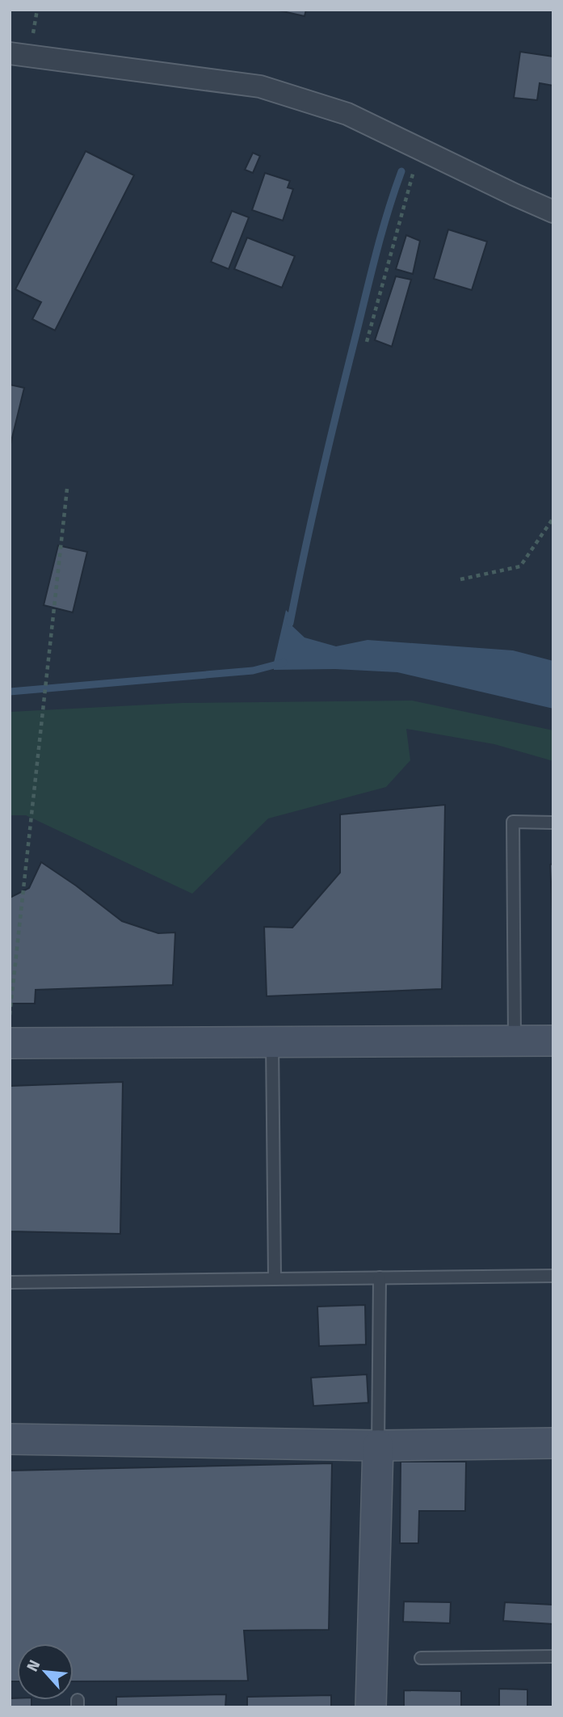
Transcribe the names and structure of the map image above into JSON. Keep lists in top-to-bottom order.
{
  "north": "top left"
}
